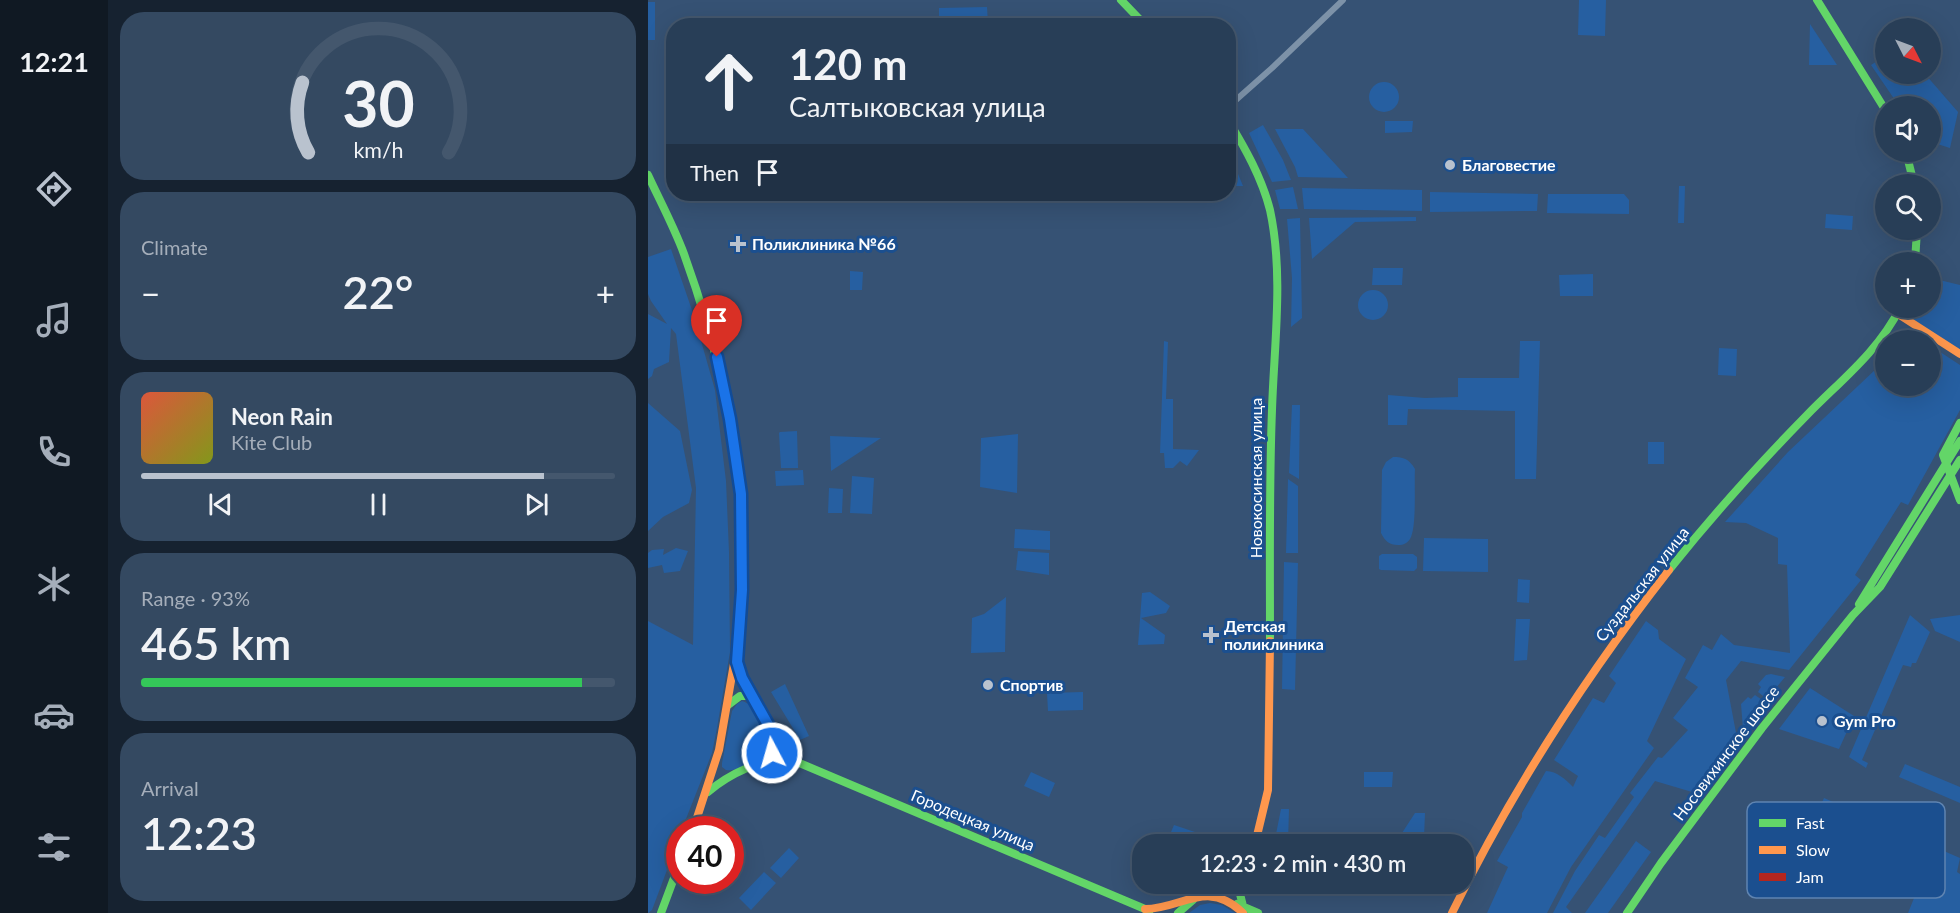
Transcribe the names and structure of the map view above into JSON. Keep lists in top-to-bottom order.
{
  "streets": {
    "street": [
      "Новокосинская улица",
      "Суздальская улица",
      "Носовихинское шоссе",
      "Городецкая улица"
    ]
  },
  "places": {
    "other": ["Благовестие", "Спортив", "Gym Pro"],
    "health": ["Поликлиника №66", "Детская поликлиника"]
  },
  "legend": ["Fast", "Slow", "Jam"],
  "north": "bottom right",
  "page": {
    "tabs": "12:21",
    "map_buttons": ["+", "−"],
    "turn": ["120 m", "Салтыковская улица"],
    "then": "Then",
    "tile": [
      "Climate",
      ["Range · 93%", "465 km"],
      ["Arrival", "12:23"]
    ],
    "heat": ["−", "22°", "+"],
    "song": ["Neon Rain", "Kite Club"],
    "limit": "40",
    "trip": "12:23 · 2 min · 430 m",
    "gauge": ["30", "km/h"]
  }
}
